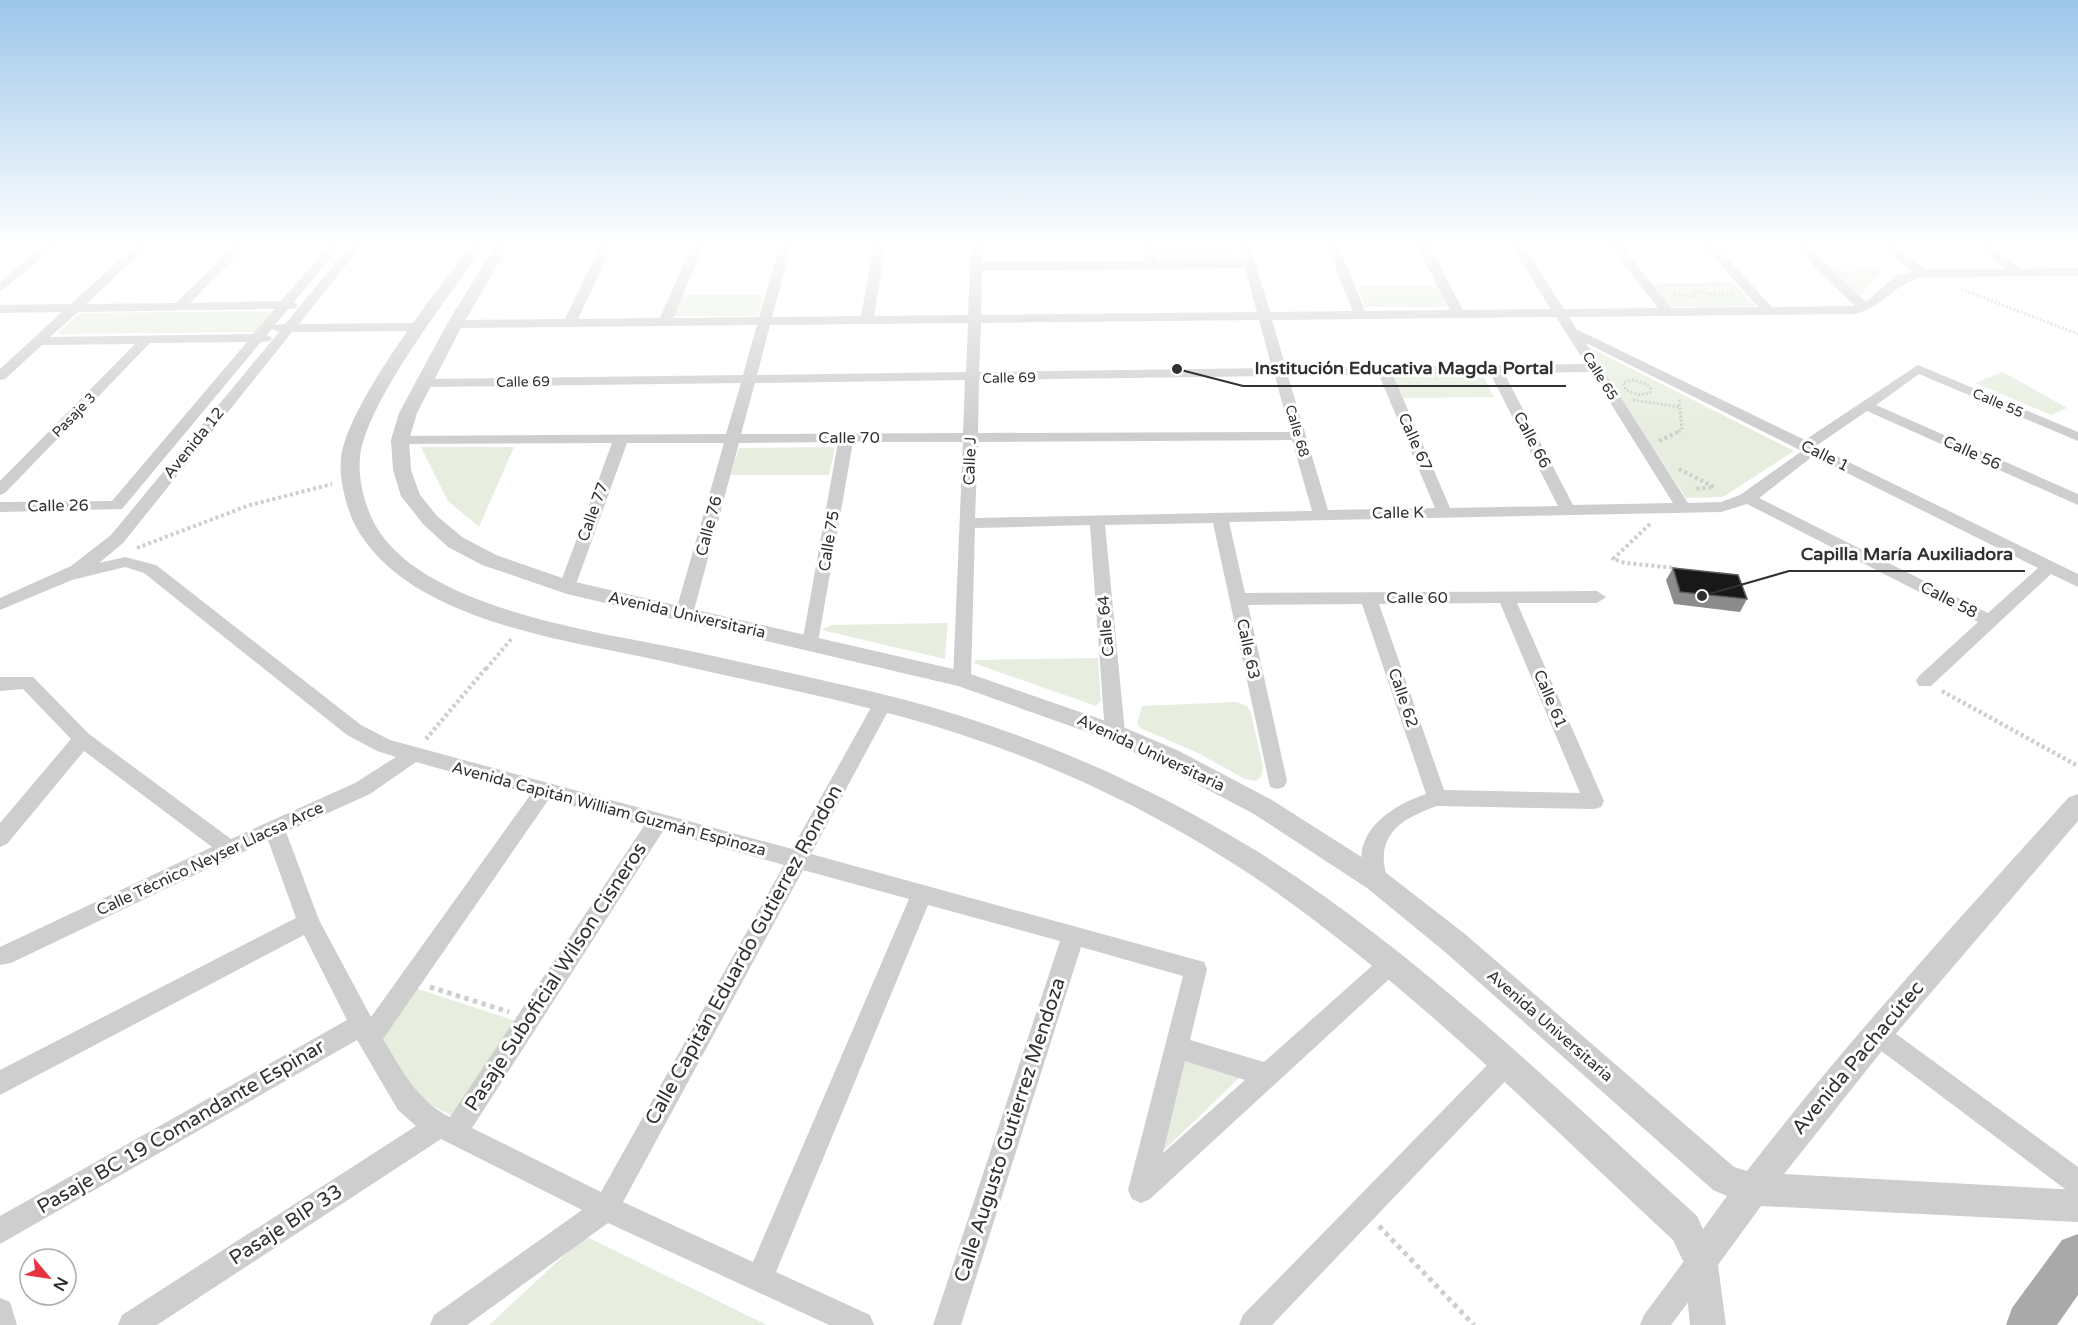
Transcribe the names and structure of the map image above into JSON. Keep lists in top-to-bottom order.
{
  "streets": {
    "street": [
      "Calle 65",
      "Calle 69",
      "Calle 55",
      "Pasaje 3",
      "Calle 68",
      "Calle 70",
      "Calle 66",
      "Calle 67",
      "Avenida 12",
      "Calle 56",
      "Calle 1",
      "Calle J",
      "Calle 26",
      "Calle 77",
      "Calle K",
      "Calle 76",
      "Calle 75",
      "Calle 60",
      "Calle 58",
      "Avenida Universitaria",
      "Calle 64",
      "Calle 63",
      "Calle 62",
      "Calle 61",
      "Avenida Capitán William Guzmán Espinoza",
      "Calle Técnico Neyser Llacsa Arce",
      "Calle Capitán Eduardo Gutierrez Rondon",
      "Pasaje Suboficial Wilson Cisneros",
      "Avenida Pachacútec",
      "Pasaje BC 19 Comandante Espinar",
      "Calle Augusto Gutierrez Mendoza",
      "Pasaje BIP 33"
    ]
  },
  "crossings": [
    ["Calle 65", "Calle 69"],
    ["Calle 65", "Calle 1"],
    ["Calle 65", "Calle K"],
    ["Calle 69", "Calle 68"],
    ["Calle 69", "Calle 66"],
    ["Calle 69", "Calle 67"],
    ["Calle 69", "Calle J"],
    ["Calle 69", "Calle 76"],
    ["Calle 69", "Avenida Universitaria"],
    ["Calle 55", "Calle 56"],
    ["Calle 68", "Calle 70"],
    ["Calle 68", "Calle K"],
    ["Calle 70", "Calle J"],
    ["Calle 70", "Calle 77"],
    ["Calle 70", "Calle 76"],
    ["Calle 70", "Calle 75"],
    ["Calle 70", "Avenida Universitaria"],
    ["Calle 66", "Calle K"],
    ["Calle 67", "Calle K"],
    ["Avenida 12", "Calle 26"],
    ["Avenida 12", "Avenida Capitán William Guzmán Espinoza"],
    ["Calle 1", "Calle K"],
    ["Calle J", "Calle K"],
    ["Calle J", "Avenida Universitaria"],
    ["Calle 77", "Avenida Universitaria"],
    ["Calle K", "Calle 58"],
    ["Calle K", "Calle 64"],
    ["Calle K", "Calle 63"],
    ["Calle 76", "Avenida Universitaria"],
    ["Calle 75", "Avenida Universitaria"],
    ["Calle 60", "Calle 63"],
    ["Calle 60", "Calle 62"],
    ["Calle 60", "Calle 61"],
    ["Avenida Universitaria", "Calle 64"],
    ["Avenida Universitaria", "Avenida Pachacútec"],
    ["Calle 62", "Calle 61"],
    ["Avenida Capitán William Guzmán Espinoza", "Calle Técnico Neyser Llacsa Arce"],
    ["Avenida Capitán William Guzmán Espinoza", "Calle Capitán Eduardo Gutierrez Rondon"],
    ["Avenida Capitán William Guzmán Espinoza", "Pasaje Suboficial Wilson Cisneros"],
    ["Avenida Capitán William Guzmán Espinoza", "Calle Augusto Gutierrez Mendoza"],
    ["Pasaje Suboficial Wilson Cisneros", "Pasaje BIP 33"]
  ],
  "places": ["Institución Educativa Magda Portal", "Capilla María Auxiliadora"],
  "north": "bottom right"
}
